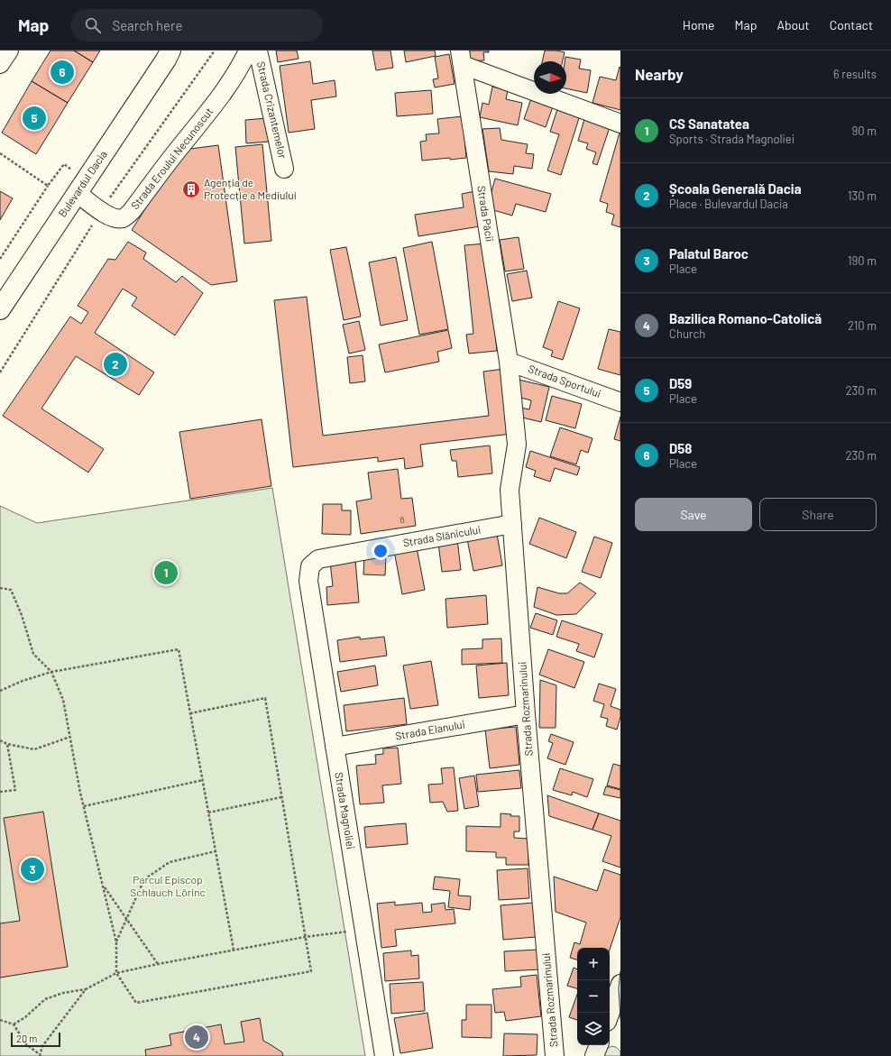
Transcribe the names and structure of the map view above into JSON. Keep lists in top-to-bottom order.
{
  "streets": {
    "main road": ["Bulevardul Dacia"],
    "street": [
      "Strada Crizantemelor",
      "Strada Eroului Necunoscut",
      "Strada Păcii",
      "Strada Sportului",
      "Strada Slănicului",
      "Strada Rozmarinului",
      "Strada Elanului",
      "Strada Magnoliei"
    ]
  },
  "crossings": [
    ["Strada Eroului Necunoscut", "Bulevardul Dacia"],
    ["Strada Păcii", "Strada Sportului"],
    ["Strada Păcii", "Strada Rozmarinului"],
    ["Strada Sportului", "Strada Rozmarinului"],
    ["Strada Slănicului", "Strada Rozmarinului"],
    ["Strada Slănicului", "Strada Magnoliei"],
    ["Strada Rozmarinului", "Strada Elanului"],
    ["Strada Elanului", "Strada Magnoliei"]
  ],
  "parks": ["Parcul Episcop Schlauch Lőrinc"],
  "places": {
    "building": ["Agenția de Protecție a Mediului"]
  },
  "house_numbers": ["6"],
  "scale_bar": "20 m",
  "north": "right",
  "page": {
    "header": "Map",
    "search": "Search here",
    "nav": [
      "Home",
      "Map",
      "About",
      "Contact"
    ],
    "heading": ["Nearby", "6 results"],
    "pins": [
      "6",
      "5",
      "2",
      "1",
      "3",
      "4"
    ],
    "list": [
      {
        "mark": "1",
        "name": "CS Sanatatea",
        "note": "Sports · Strada Magnoliei",
        "value": "90 m"
      },
      {
        "mark": "2",
        "name": "Școala Generală Dacia",
        "note": "Place · Bulevardul Dacia",
        "value": "130 m"
      },
      {
        "mark": "3",
        "name": "Palatul Baroc",
        "note": "Place",
        "value": "190 m"
      },
      {
        "mark": "4",
        "name": "Bazilica Romano-Catolică",
        "note": "Church",
        "value": "210 m"
      },
      {
        "mark": "5",
        "name": "D59",
        "note": "Place",
        "value": "230 m"
      },
      {
        "mark": "6",
        "name": "D58",
        "note": "Place",
        "value": "230 m"
      }
    ],
    "buttons": ["Save", "Share"],
    "map_buttons": ["+", "−"],
    "scale": "20 m"
  }
}
